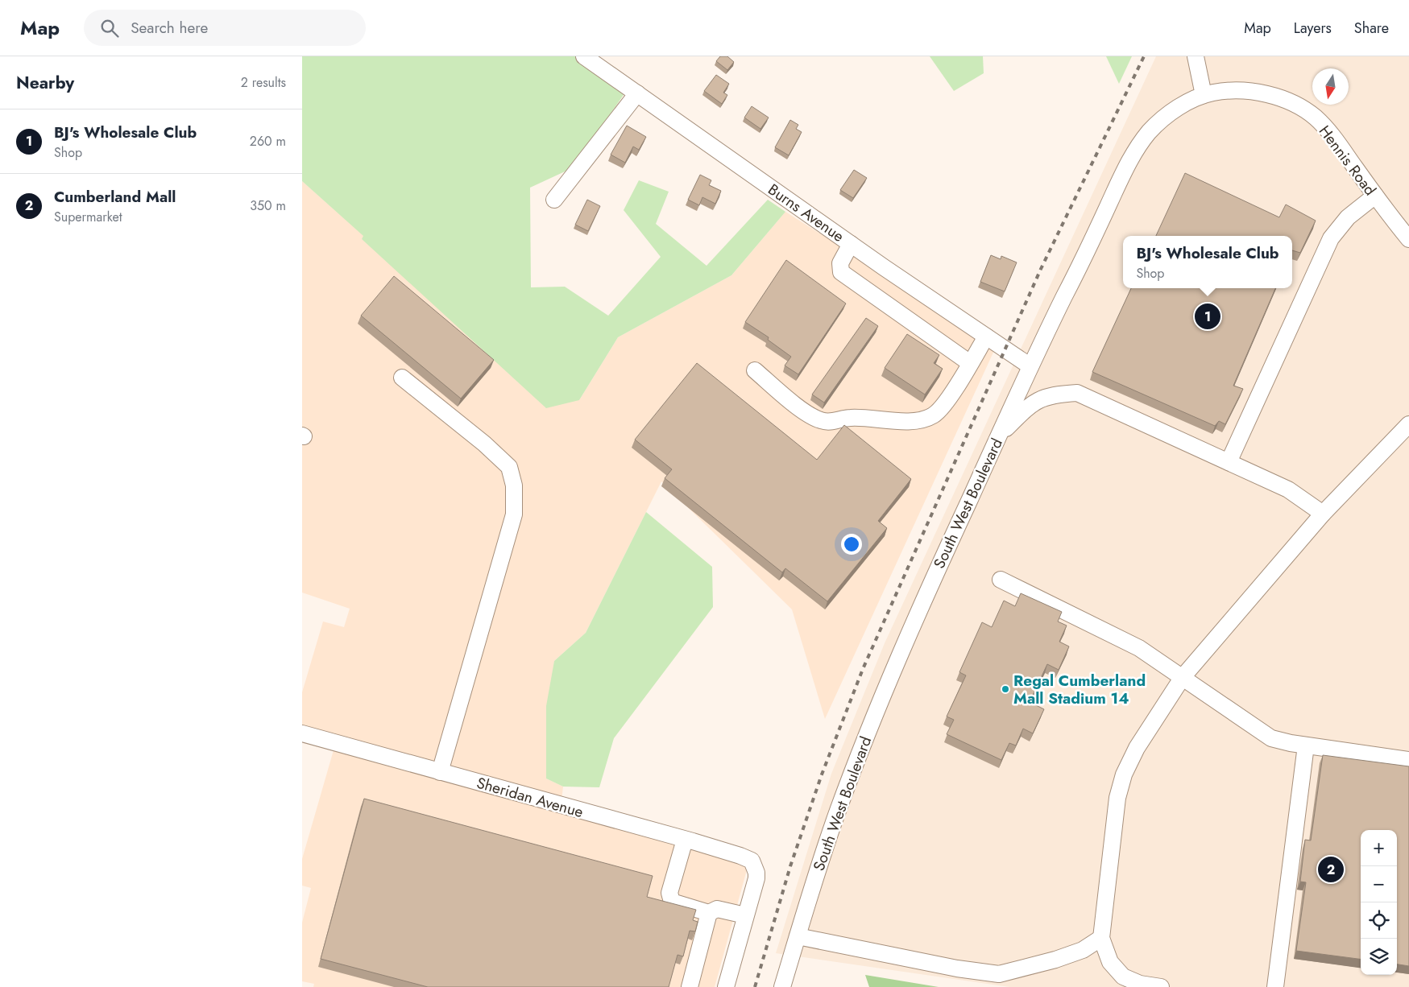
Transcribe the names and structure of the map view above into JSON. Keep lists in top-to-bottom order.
{
  "streets": {
    "street": [
      "Hennis Road",
      "Burns Avenue",
      "South West Boulevard",
      "Sheridan Avenue"
    ]
  },
  "crossings": [
    ["Hennis Road", "South West Boulevard"],
    ["Burns Avenue", "South West Boulevard"]
  ],
  "places": ["Regal Cumberland Mall Stadium 14"],
  "north": "bottom",
  "page": {
    "header": "Map",
    "search": "Search here",
    "nav": ["Map", "Layers", "Share"],
    "heading": ["Nearby", "2 results"],
    "list": [
      {
        "mark": "1",
        "name": "BJ's Wholesale Club",
        "note": "Shop",
        "value": "260 m"
      },
      {
        "mark": "2",
        "name": "Cumberland Mall",
        "note": "Supermarket",
        "value": "350 m"
      }
    ],
    "popup": ["BJ's Wholesale Club", "Shop"],
    "pins": ["1", "2"],
    "map_buttons": ["+", "−"]
  }
}
